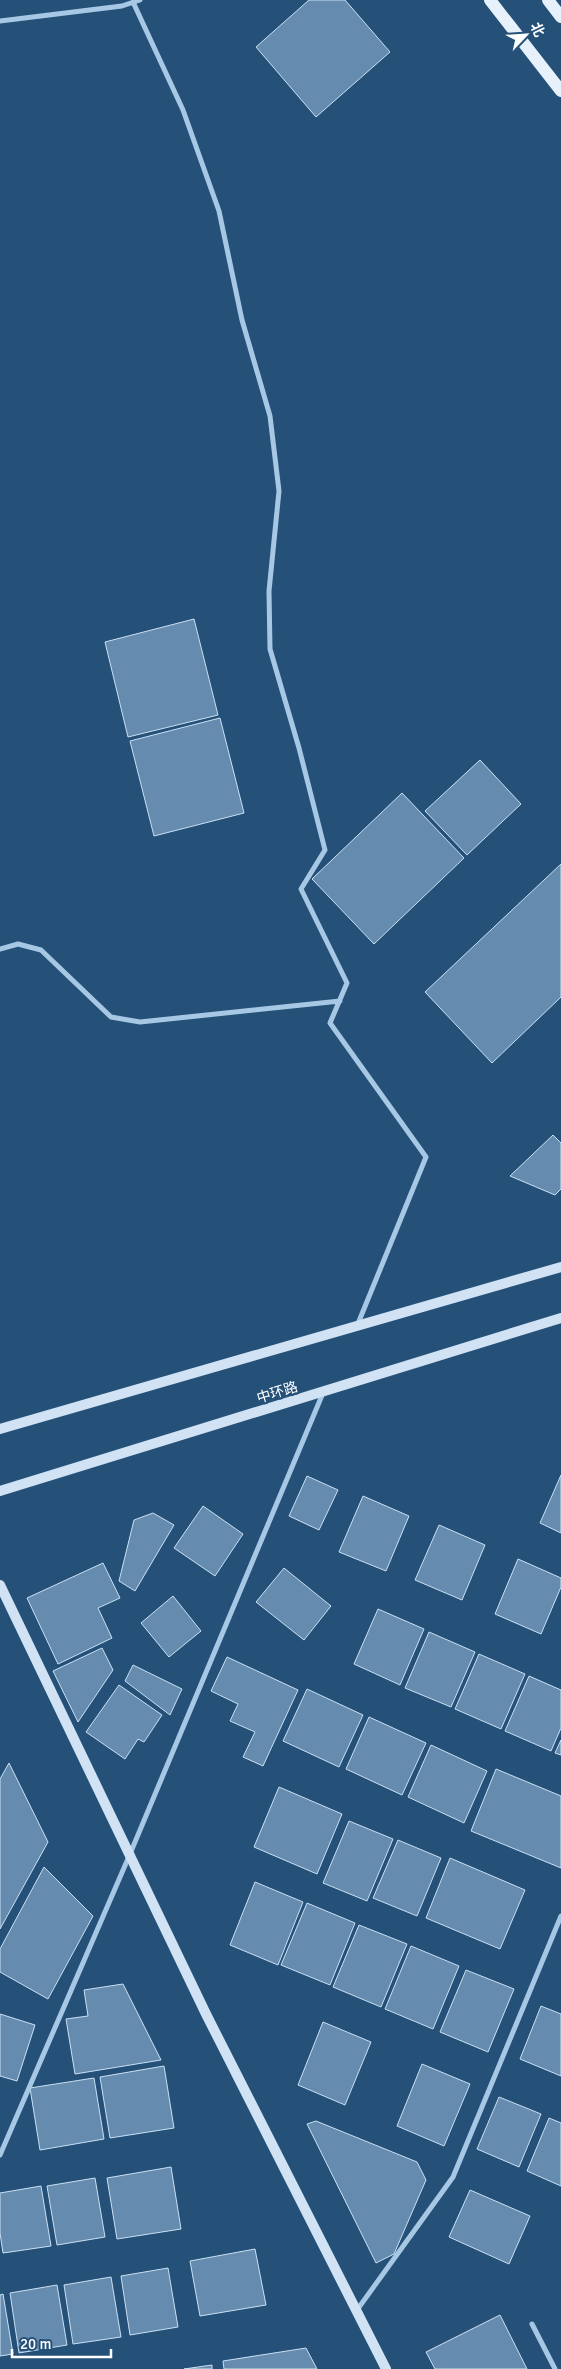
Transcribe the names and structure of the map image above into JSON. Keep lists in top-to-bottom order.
{
  "streets": {
    "street": ["中环路"]
  },
  "scale_bar": "20 m",
  "north": "top right"
}
